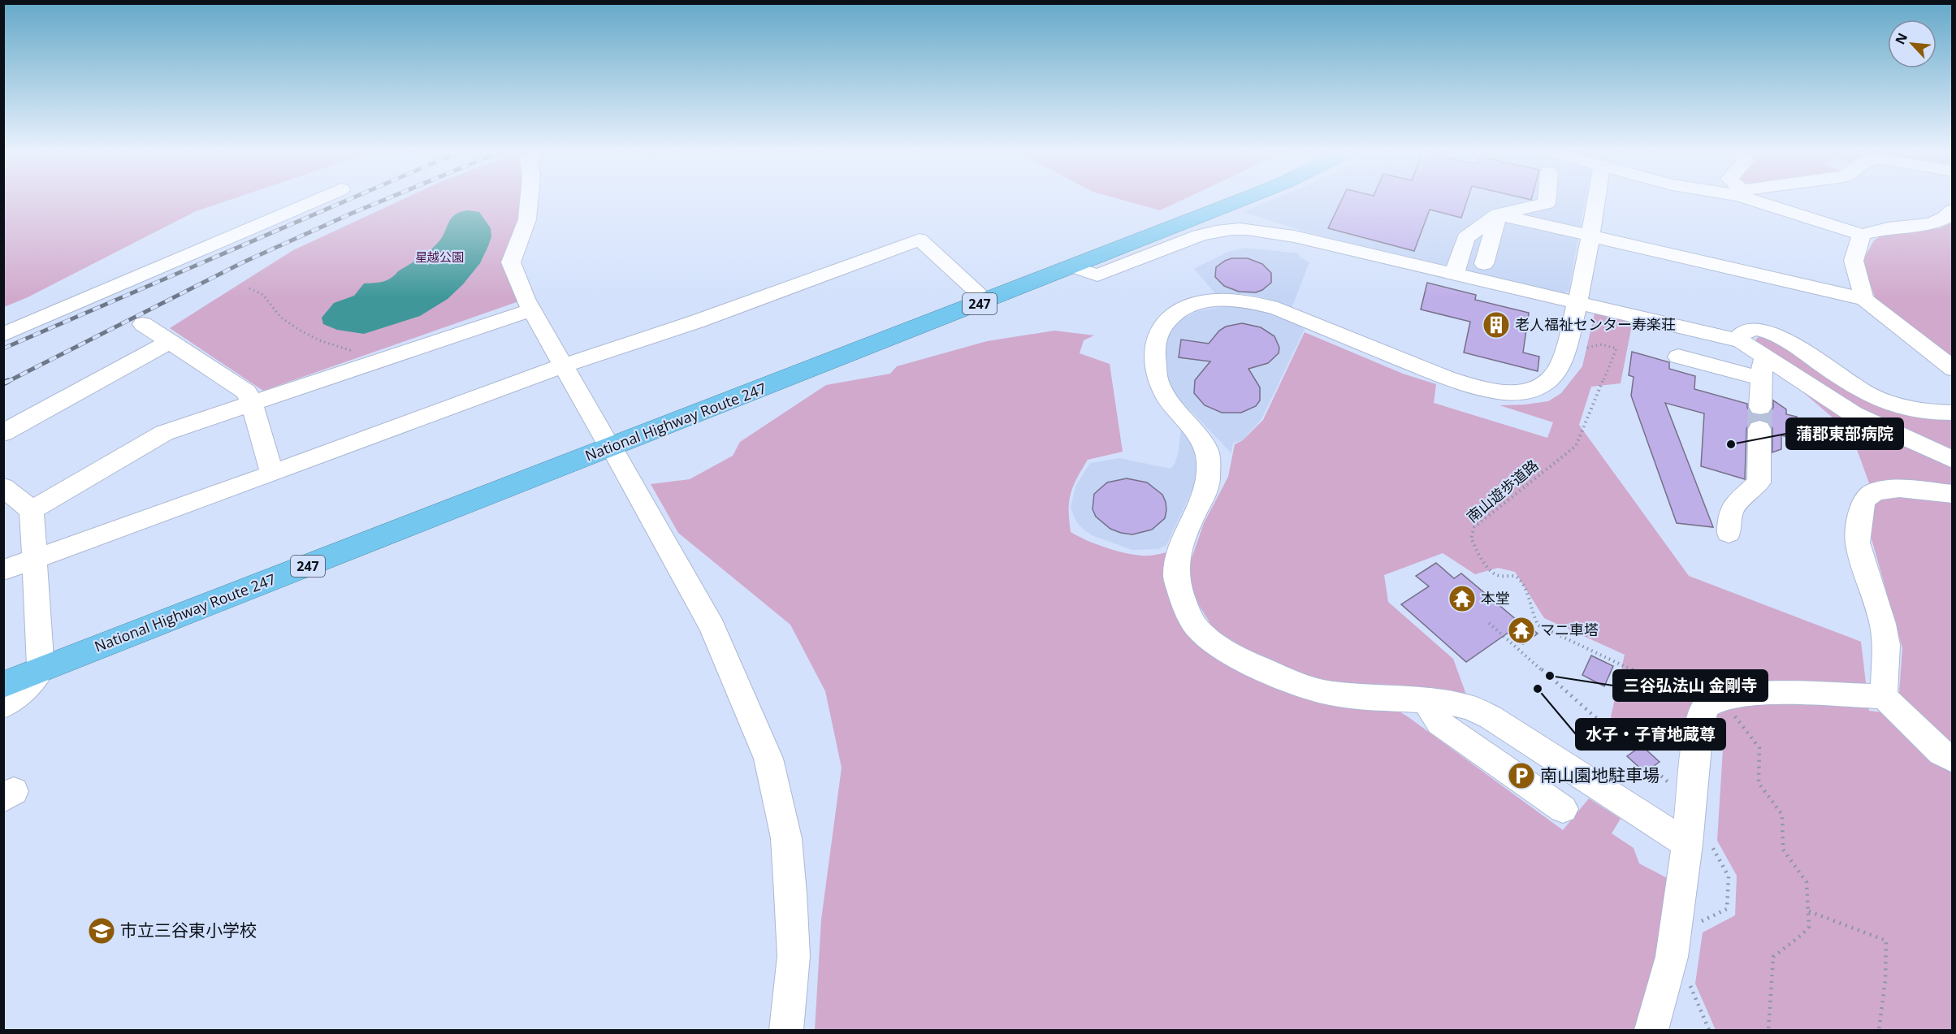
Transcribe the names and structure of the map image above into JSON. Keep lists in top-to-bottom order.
{
  "streets": {
    "highway": ["247", "National Highway Route 247"],
    "path": ["南山遊歩道路"]
  },
  "parks": ["星越公園"],
  "places": {
    "building": ["老人福祉センター寿楽荘"],
    "other": ["蒲郡東部病院", "三谷弘法山 金剛寺", "水子・子育地蔵尊"],
    "temple": ["本堂", "マニ車塔"],
    "parking": ["南山園地駐車場"],
    "school or university": ["市立三谷東小学校"]
  },
  "north": "top left"
}
